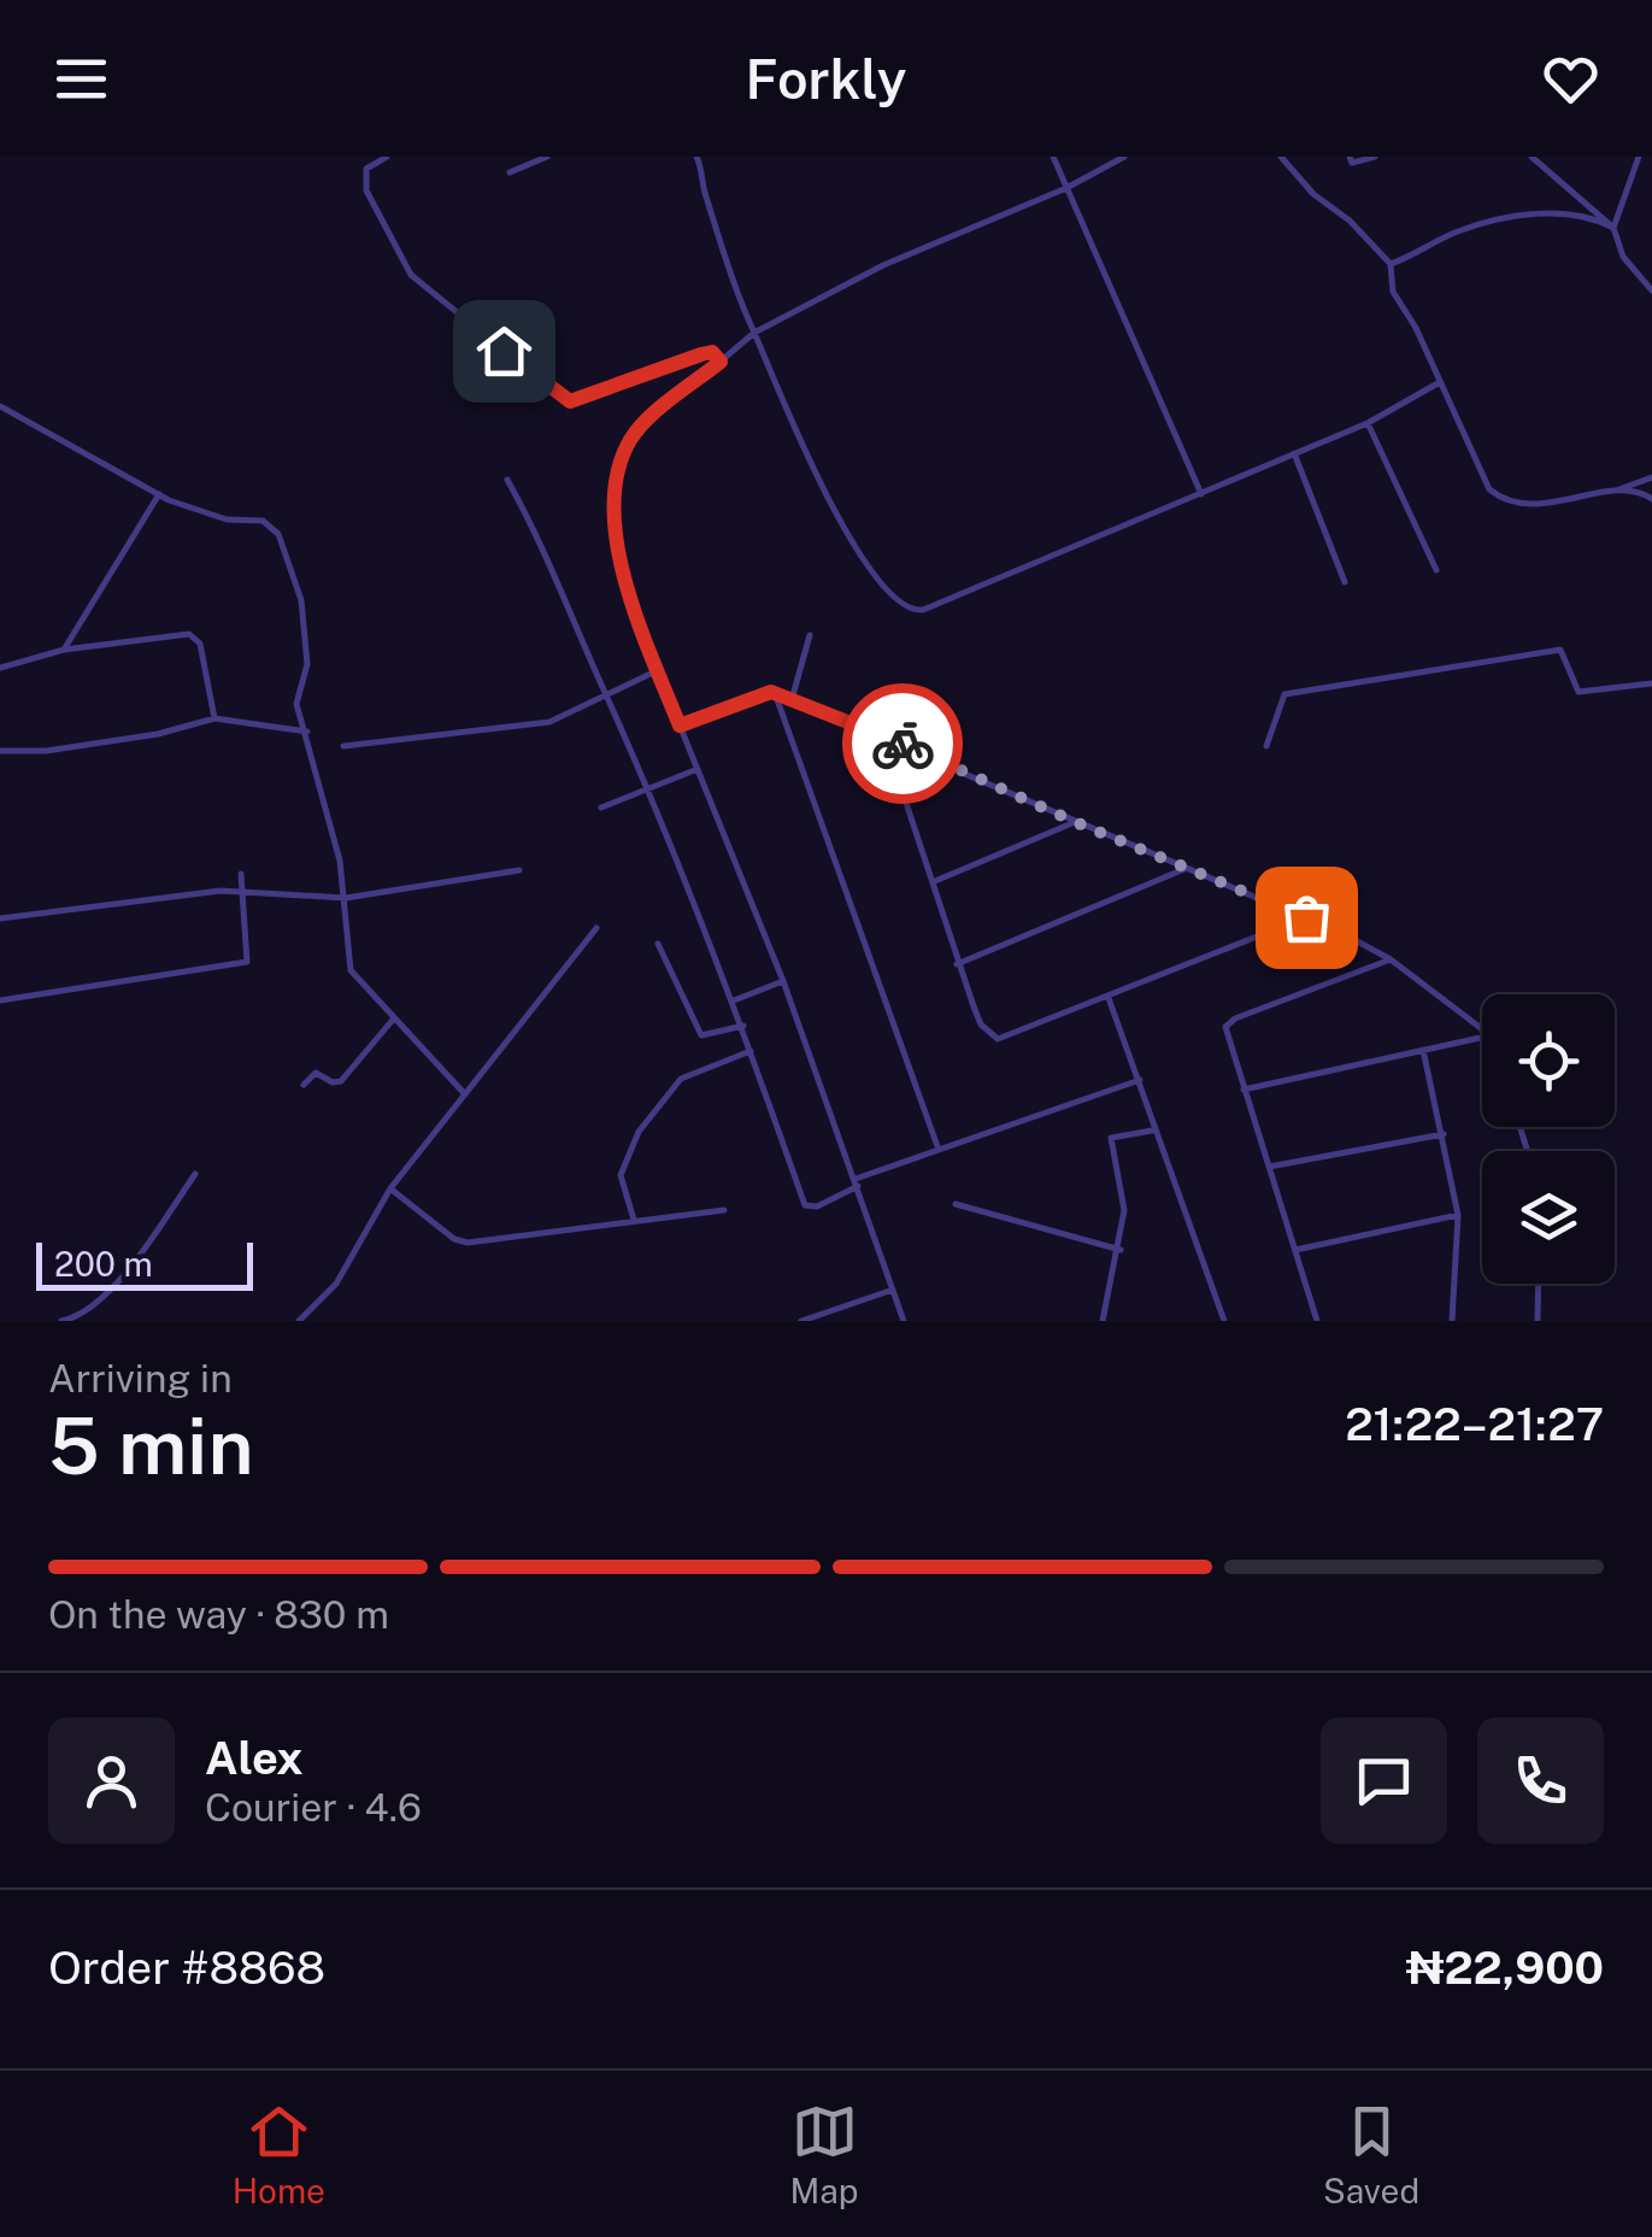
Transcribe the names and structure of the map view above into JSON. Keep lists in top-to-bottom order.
{
  "scale_bar": "200 m",
  "page": {
    "header": "Forkly",
    "scale": "200 m",
    "heading": ["5 min", "Arriving in", "21:22–21:27"],
    "panel": [
      "Alex",
      "Courier · 4.6",
      "Order #8868",
      "₦22,900"
    ],
    "bar": "On the way · 830 m",
    "tabs": ["Home", "Map", "Saved"]
  }
}
